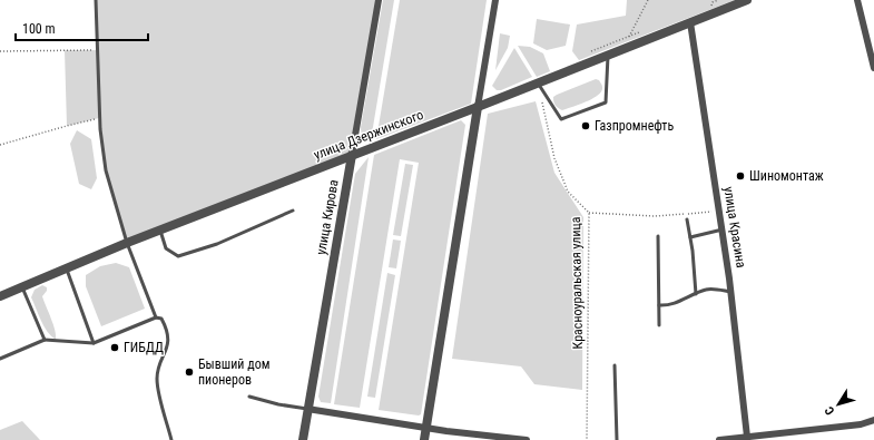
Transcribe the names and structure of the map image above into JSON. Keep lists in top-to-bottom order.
{
  "streets": {
    "street": ["улица Дзержинского", "улица Кирова", "улица Красина"],
    "path": ["Красноуральская улица"]
  },
  "crossings": [
    ["улица Дзержинского", "улица Кирова"],
    ["улица Дзержинского", "улица Красина"]
  ],
  "places": [
    "Газпромнефть",
    "Шиномонтаж",
    "ГИБДД",
    "Бывший дом пионеров"
  ],
  "scale_bar": "100 m",
  "north": "bottom left"
}
